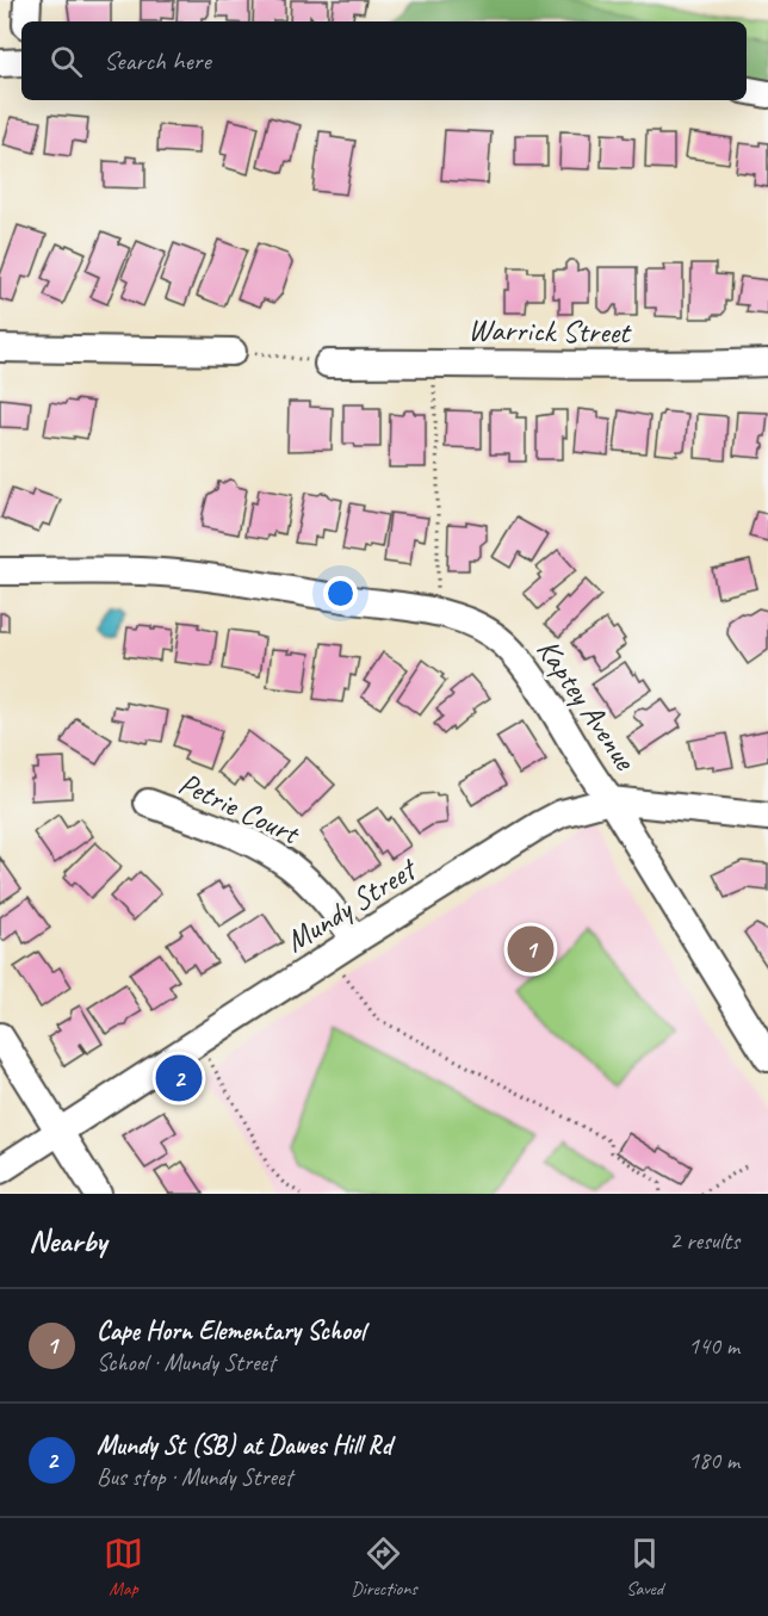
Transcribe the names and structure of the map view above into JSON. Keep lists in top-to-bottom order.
{
  "streets": {
    "street": [
      "Warrick Street",
      "Kaptey Avenue",
      "Petrie Court",
      "Mundy Street"
    ]
  },
  "crossings": [
    ["Kaptey Avenue", "Mundy Street"],
    ["Petrie Court", "Mundy Street"]
  ],
  "page": {
    "search": "Search here",
    "pins": ["1", "2"],
    "heading": ["Nearby", "2 results"],
    "list": [
      {
        "mark": "1",
        "name": "Cape Horn Elementary School",
        "note": "School · Mundy Street",
        "value": "140 m"
      },
      {
        "mark": "2",
        "name": "Mundy St (SB) at Dawes Hill Rd",
        "note": "Bus stop · Mundy Street",
        "value": "180 m"
      }
    ],
    "nav": ["Map", "Directions", "Saved"]
  }
}
